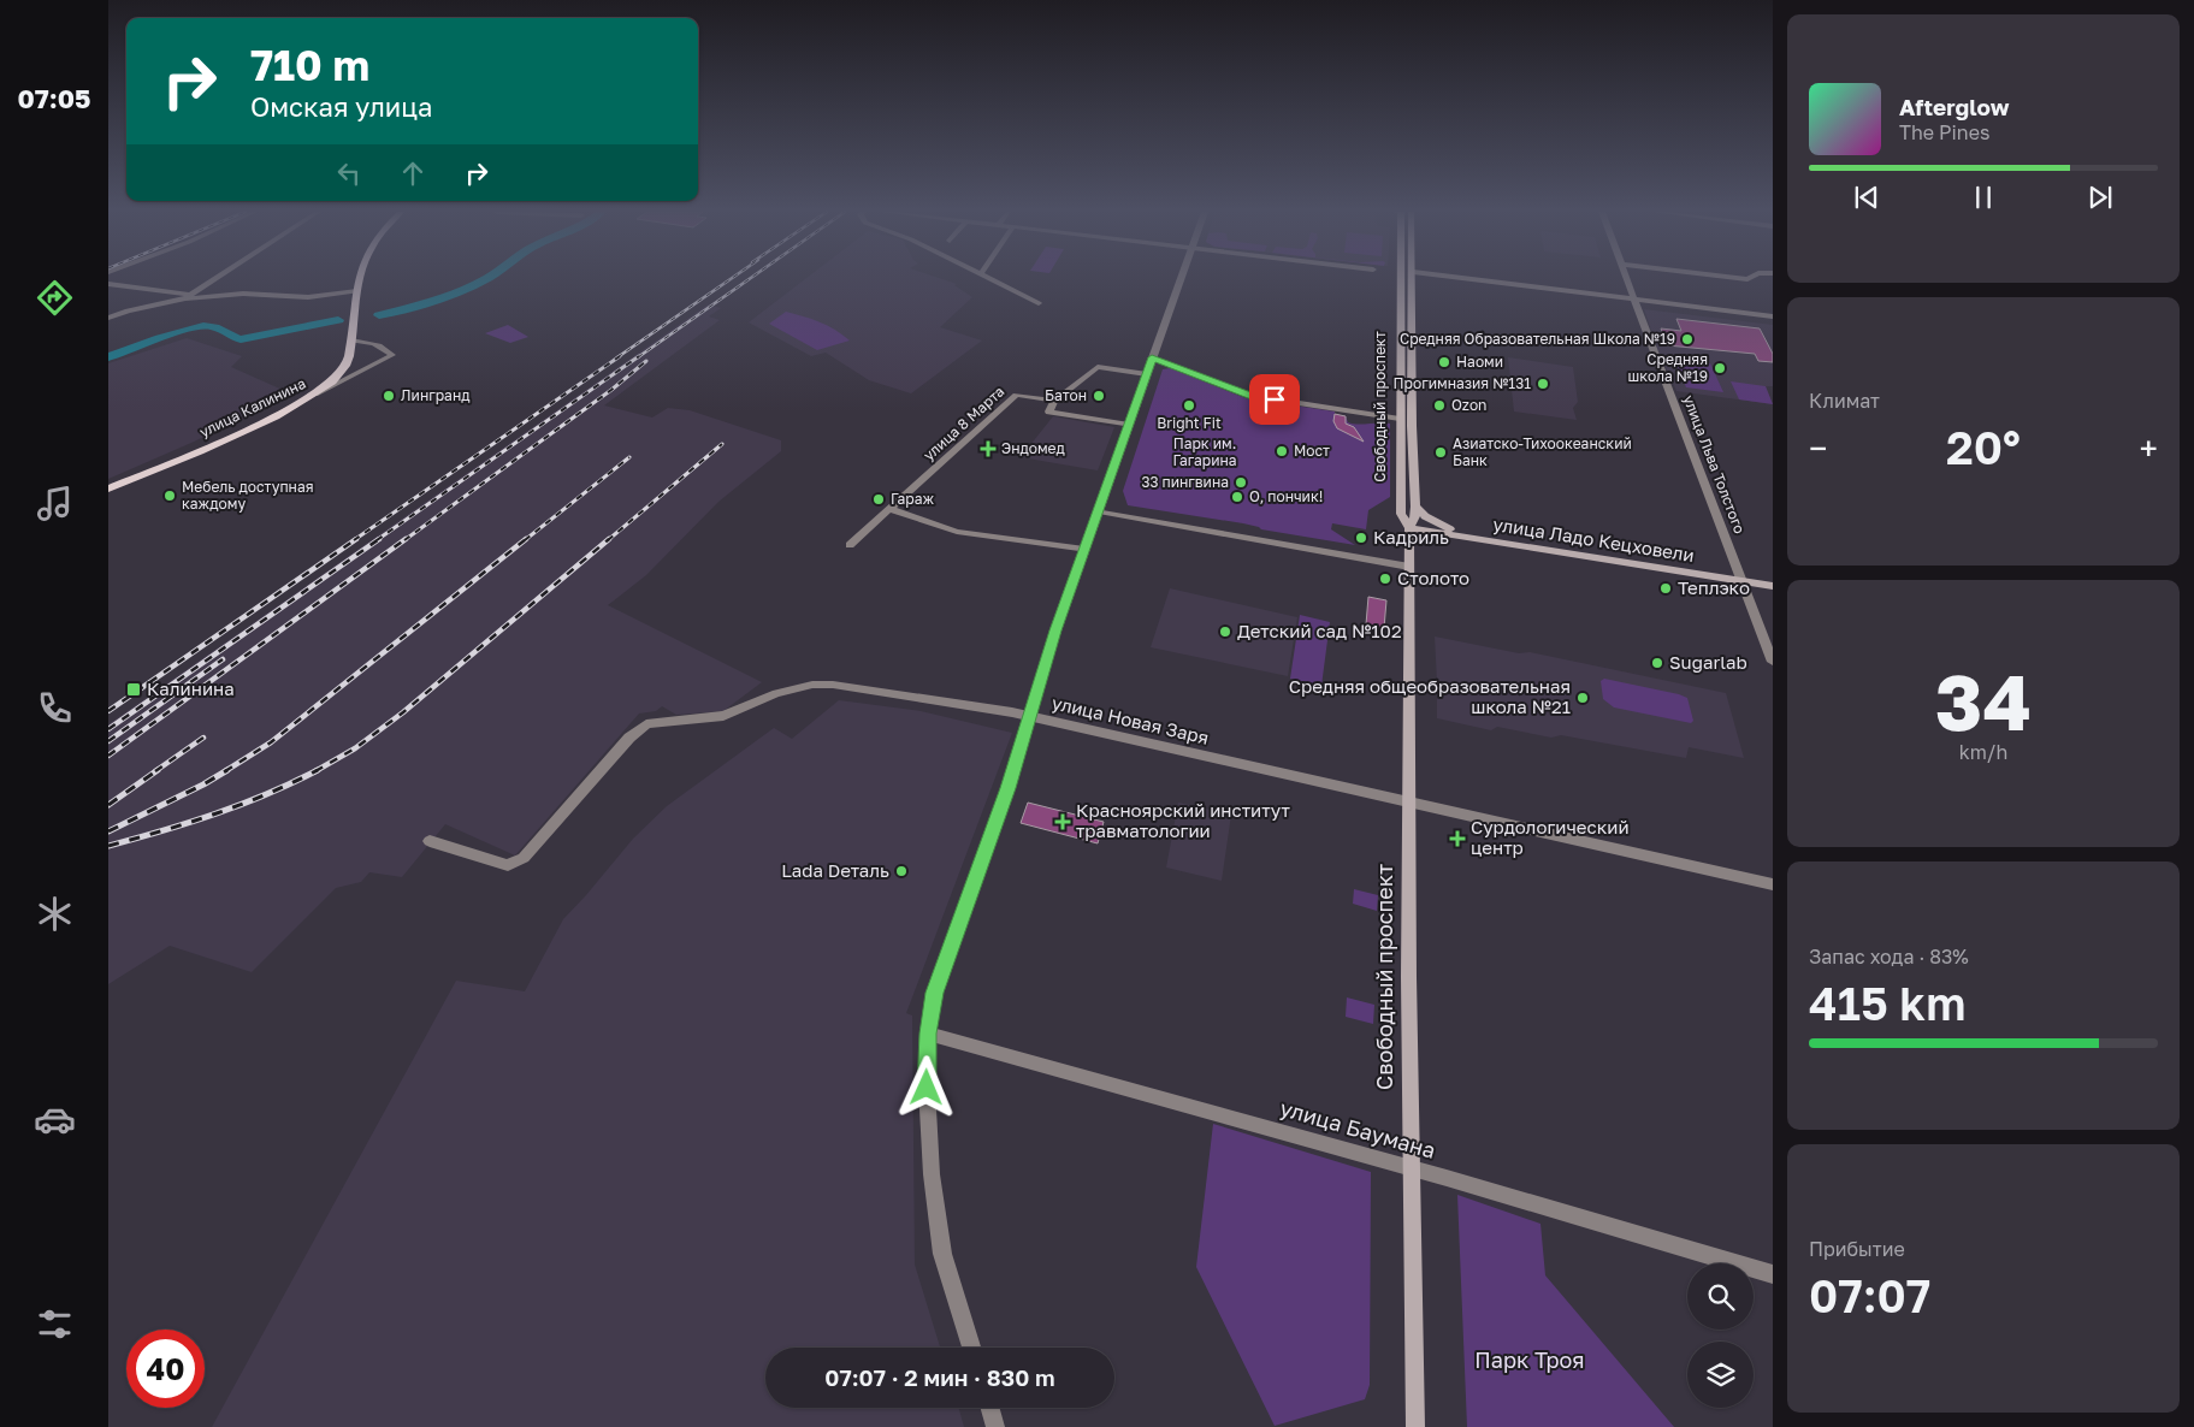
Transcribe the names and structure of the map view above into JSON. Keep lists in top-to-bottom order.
{
  "streets": {
    "main road": ["Свободный проспект", "улица Калинина", "улица Ладо Кецховели"],
    "street": [
      "улица 8 Марта",
      "улица Льва Толстого",
      "улица Новая Заря",
      "улица Баумана"
    ]
  },
  "crossings": [
    ["Свободный проспект", "улица Ладо Кецховели"],
    ["Свободный проспект", "улица Новая Заря"],
    ["Свободный проспект", "улица Баумана"],
    ["улица Льва Толстого", "улица Ладо Кецховели"]
  ],
  "parks": ["Парк им. Гагарина", "Парк Троя"],
  "places": {
    "other": [
      "Средняя Образовательная Школа №19",
      "Наоми",
      "Средняя школа №19",
      "Прогимназия №131",
      "Лингранд",
      "Батон",
      "Bright Fit",
      "Ozon",
      "Мост",
      "Азиатско-Тихоокеанский Банк",
      "33 пингвина",
      "Мебель доступная каждому",
      "О, пончик!",
      "Гараж",
      "Кадриль",
      "Столото",
      "Теплэко",
      "Детский сад №102",
      "Sugarlab",
      "Средняя общеобразовательная школа №21",
      "Lada Dеталь"
    ],
    "health": ["Эндомед", "Красноярский институт травматологии", "Сурдологический центр"],
    "transit": ["Калинина"]
  },
  "page": {
    "tabs": "07:05",
    "turn": ["710 m", "Омская улица"],
    "song": ["Afterglow", "The Pines"],
    "tile": [
      "Климат",
      ["34", "km/h"],
      ["Запас хода · 83%", "415 km"],
      ["Прибытие", "07:07"]
    ],
    "heat": ["−", "20°", "+"],
    "limit": "40",
    "trip": "07:07 · 2 мин · 830 m"
  }
}
